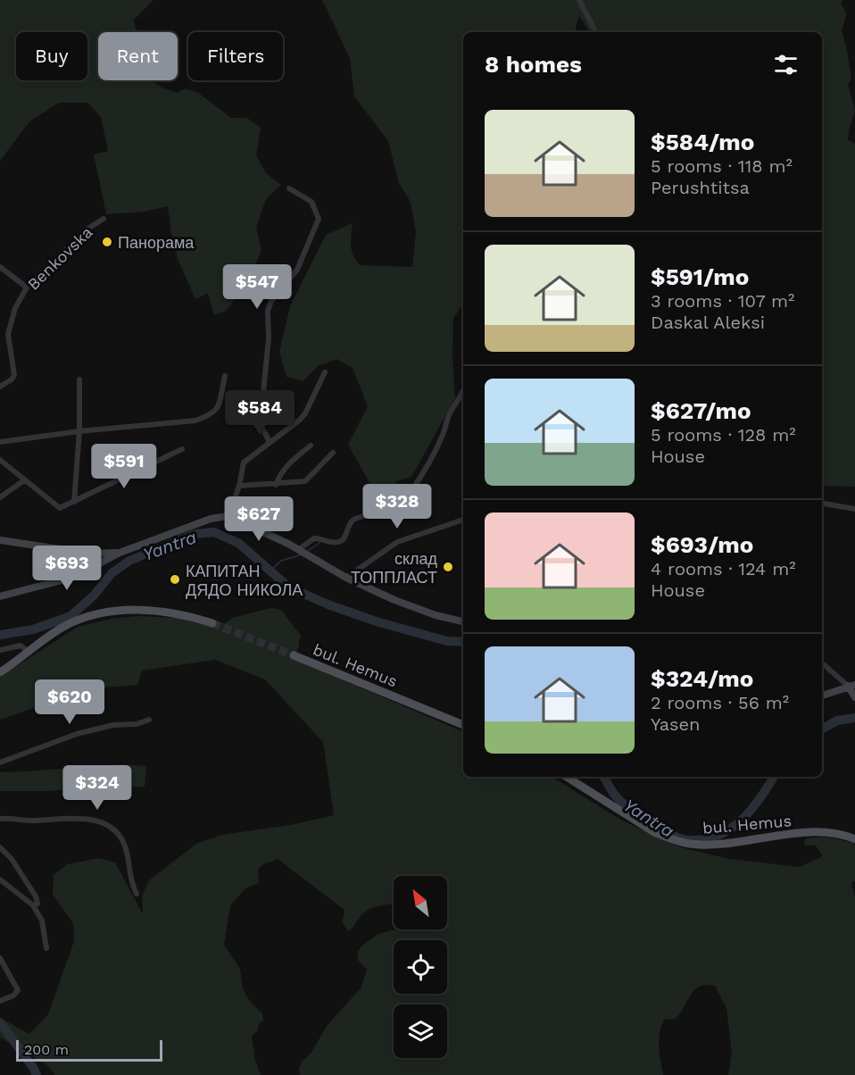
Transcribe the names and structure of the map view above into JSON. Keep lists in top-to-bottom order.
{
  "streets": {
    "main road": ["bul. Hemus"],
    "street": ["Benkovska"]
  },
  "water": ["Yantra"],
  "places": ["Панорама", "склад ТОППЛАСТ", "КАПИТАН ДЯДО НИКОЛА"],
  "scale_bar": "200 m",
  "north": "top left",
  "page": {
    "chip": ["Buy", "Rent", "Filters"],
    "heading": "8 homes",
    "list": [
      {
        "name": "$584/mo",
        "note": "5 rooms · 118 m² · Perushtitsa"
      },
      {
        "name": "$591/mo",
        "note": "3 rooms · 107 m² · Daskal Aleksi"
      },
      {
        "name": "$627/mo",
        "note": "5 rooms · 128 m² · House"
      },
      {
        "name": "$693/mo",
        "note": "4 rooms · 124 m² · House"
      },
      {
        "name": "$324/mo",
        "note": "2 rooms · 56 m² · Yasen"
      }
    ],
    "price": [
      "$547",
      "$584",
      "$591",
      "$328",
      "$627",
      "$693",
      "$620",
      "$324"
    ],
    "scale": "200 m"
  }
}
